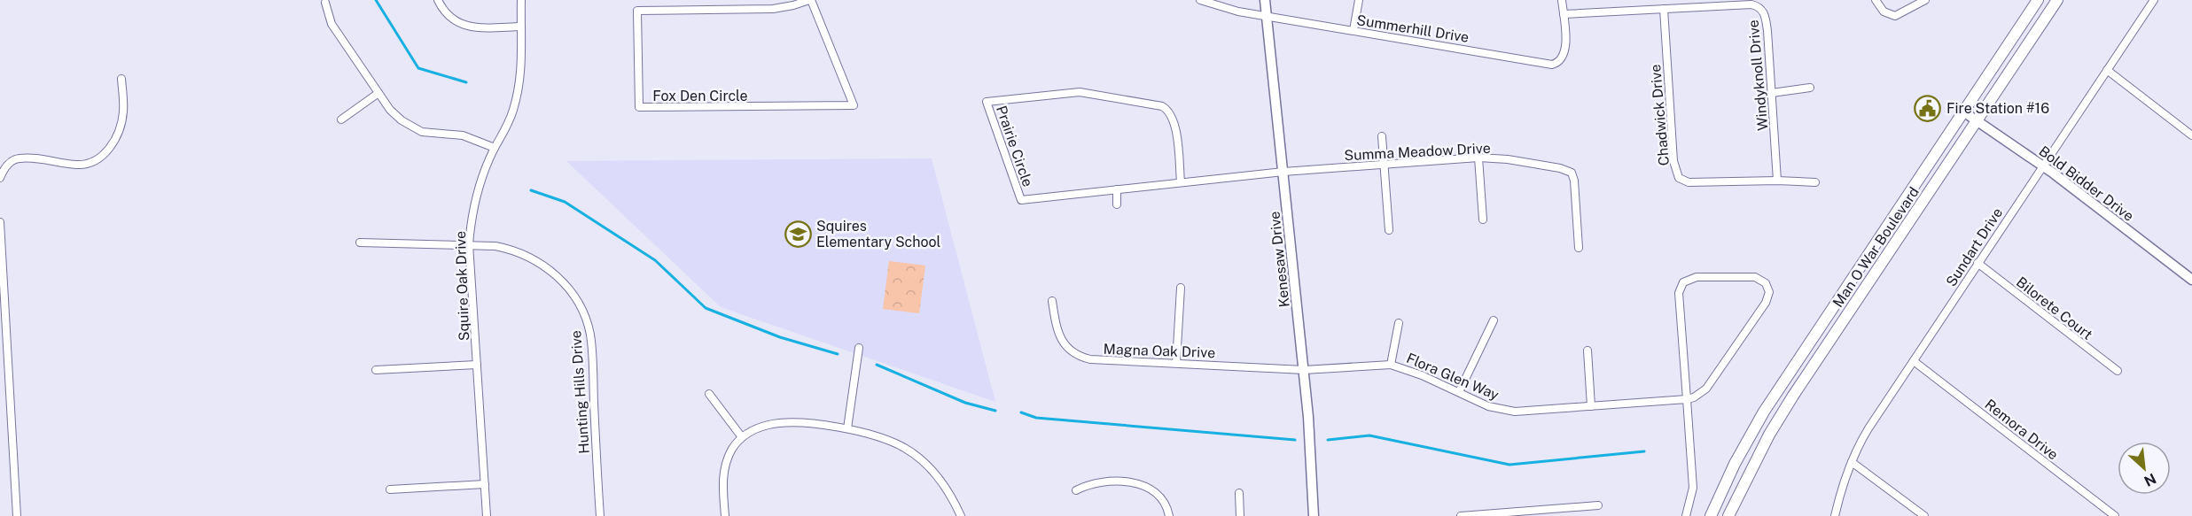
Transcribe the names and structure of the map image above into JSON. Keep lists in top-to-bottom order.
{
  "streets": {
    "main road": ["Man O War Boulevard"],
    "street": [
      "Summerhill Drive",
      "Windyknoll Drive",
      "Fox Den Circle",
      "Chadwick Drive",
      "Prairie Circle",
      "Summa Meadow Drive",
      "Bold Bidder Drive",
      "Sundart Drive",
      "Kenesaw Drive",
      "Squire Oak Drive",
      "Bilorete Court",
      "Magna Oak Drive",
      "Flora Glen Way",
      "Hunting Hills Drive",
      "Remora Drive"
    ]
  },
  "crossings": [
    ["Summerhill Drive", "Windyknoll Drive"],
    ["Summerhill Drive", "Kenesaw Drive"],
    ["Windyknoll Drive", "Chadwick Drive"],
    ["Prairie Circle", "Summa Meadow Drive"],
    ["Prairie Circle", "Kenesaw Drive"],
    ["Summa Meadow Drive", "Kenesaw Drive"],
    ["Bold Bidder Drive", "Man O War Boulevard"],
    ["Bold Bidder Drive", "Sundart Drive"],
    ["Sundart Drive", "Bilorete Court"],
    ["Sundart Drive", "Remora Drive"],
    ["Kenesaw Drive", "Magna Oak Drive"],
    ["Kenesaw Drive", "Flora Glen Way"],
    ["Squire Oak Drive", "Hunting Hills Drive"],
    ["Magna Oak Drive", "Flora Glen Way"]
  ],
  "places": {
    "public building": ["Fire Station #16"],
    "school or university": ["Squires Elementary School"]
  },
  "north": "bottom right"
}
